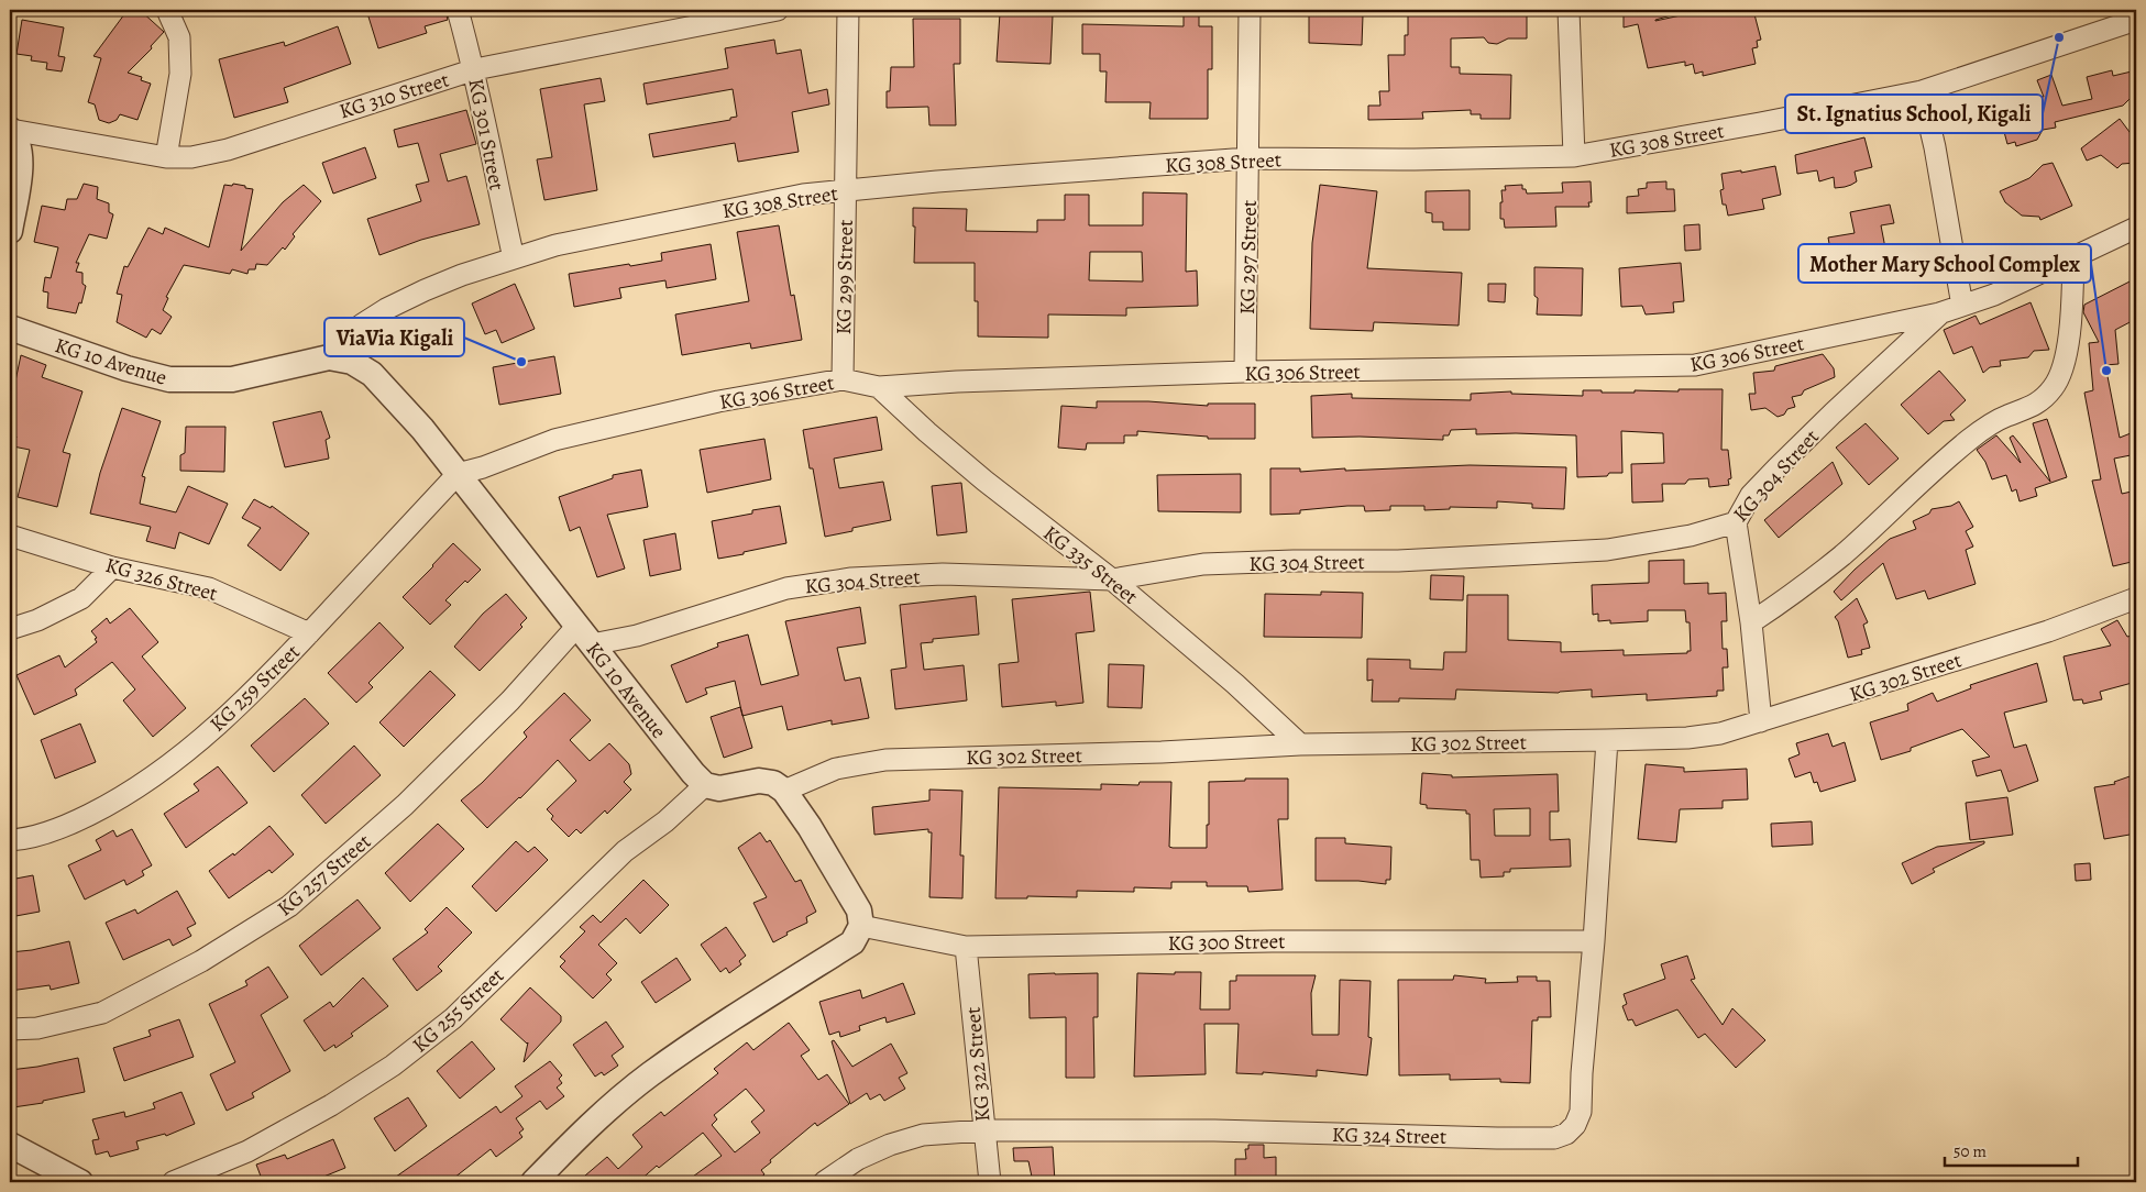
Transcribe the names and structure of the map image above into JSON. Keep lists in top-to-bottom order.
{
  "streets": {
    "street": [
      "KG 310 Street",
      "KG 301 Street",
      "KG 308 Street",
      "KG 297 Street",
      "KG 299 Street",
      "KG 306 Street",
      "KG 10 Avenue",
      "KG 304 Street",
      "KG 335 Street",
      "KG 326 Street",
      "KG 302 Street",
      "KG 259 Street",
      "KG 257 Street",
      "KG 300 Street",
      "KG 255 Street",
      "KG 322 Street",
      "KG 324 Street"
    ]
  },
  "crossings": [
    ["KG 310 Street", "KG 301 Street"],
    ["KG 301 Street", "KG 308 Street"],
    ["KG 308 Street", "KG 297 Street"],
    ["KG 308 Street", "KG 299 Street"],
    ["KG 308 Street", "KG 10 Avenue"],
    ["KG 297 Street", "KG 306 Street"],
    ["KG 299 Street", "KG 306 Street"],
    ["KG 306 Street", "KG 10 Avenue"],
    ["KG 306 Street", "KG 304 Street"],
    ["KG 306 Street", "KG 335 Street"],
    ["KG 306 Street", "KG 259 Street"],
    ["KG 10 Avenue", "KG 304 Street"],
    ["KG 10 Avenue", "KG 259 Street"],
    ["KG 10 Avenue", "KG 257 Street"],
    ["KG 10 Avenue", "KG 255 Street"],
    ["KG 304 Street", "KG 335 Street"],
    ["KG 304 Street", "KG 257 Street"],
    ["KG 335 Street", "KG 302 Street"],
    ["KG 326 Street", "KG 259 Street"],
    ["KG 302 Street", "KG 324 Street"],
    ["KG 300 Street", "KG 322 Street"],
    ["KG 300 Street", "KG 324 Street"],
    ["KG 322 Street", "KG 324 Street"]
  ],
  "places": ["St. Ignatius School, Kigali", "ViaVia Kigali", "Mother Mary School Complex"],
  "scale_bar": "50 m"
}
